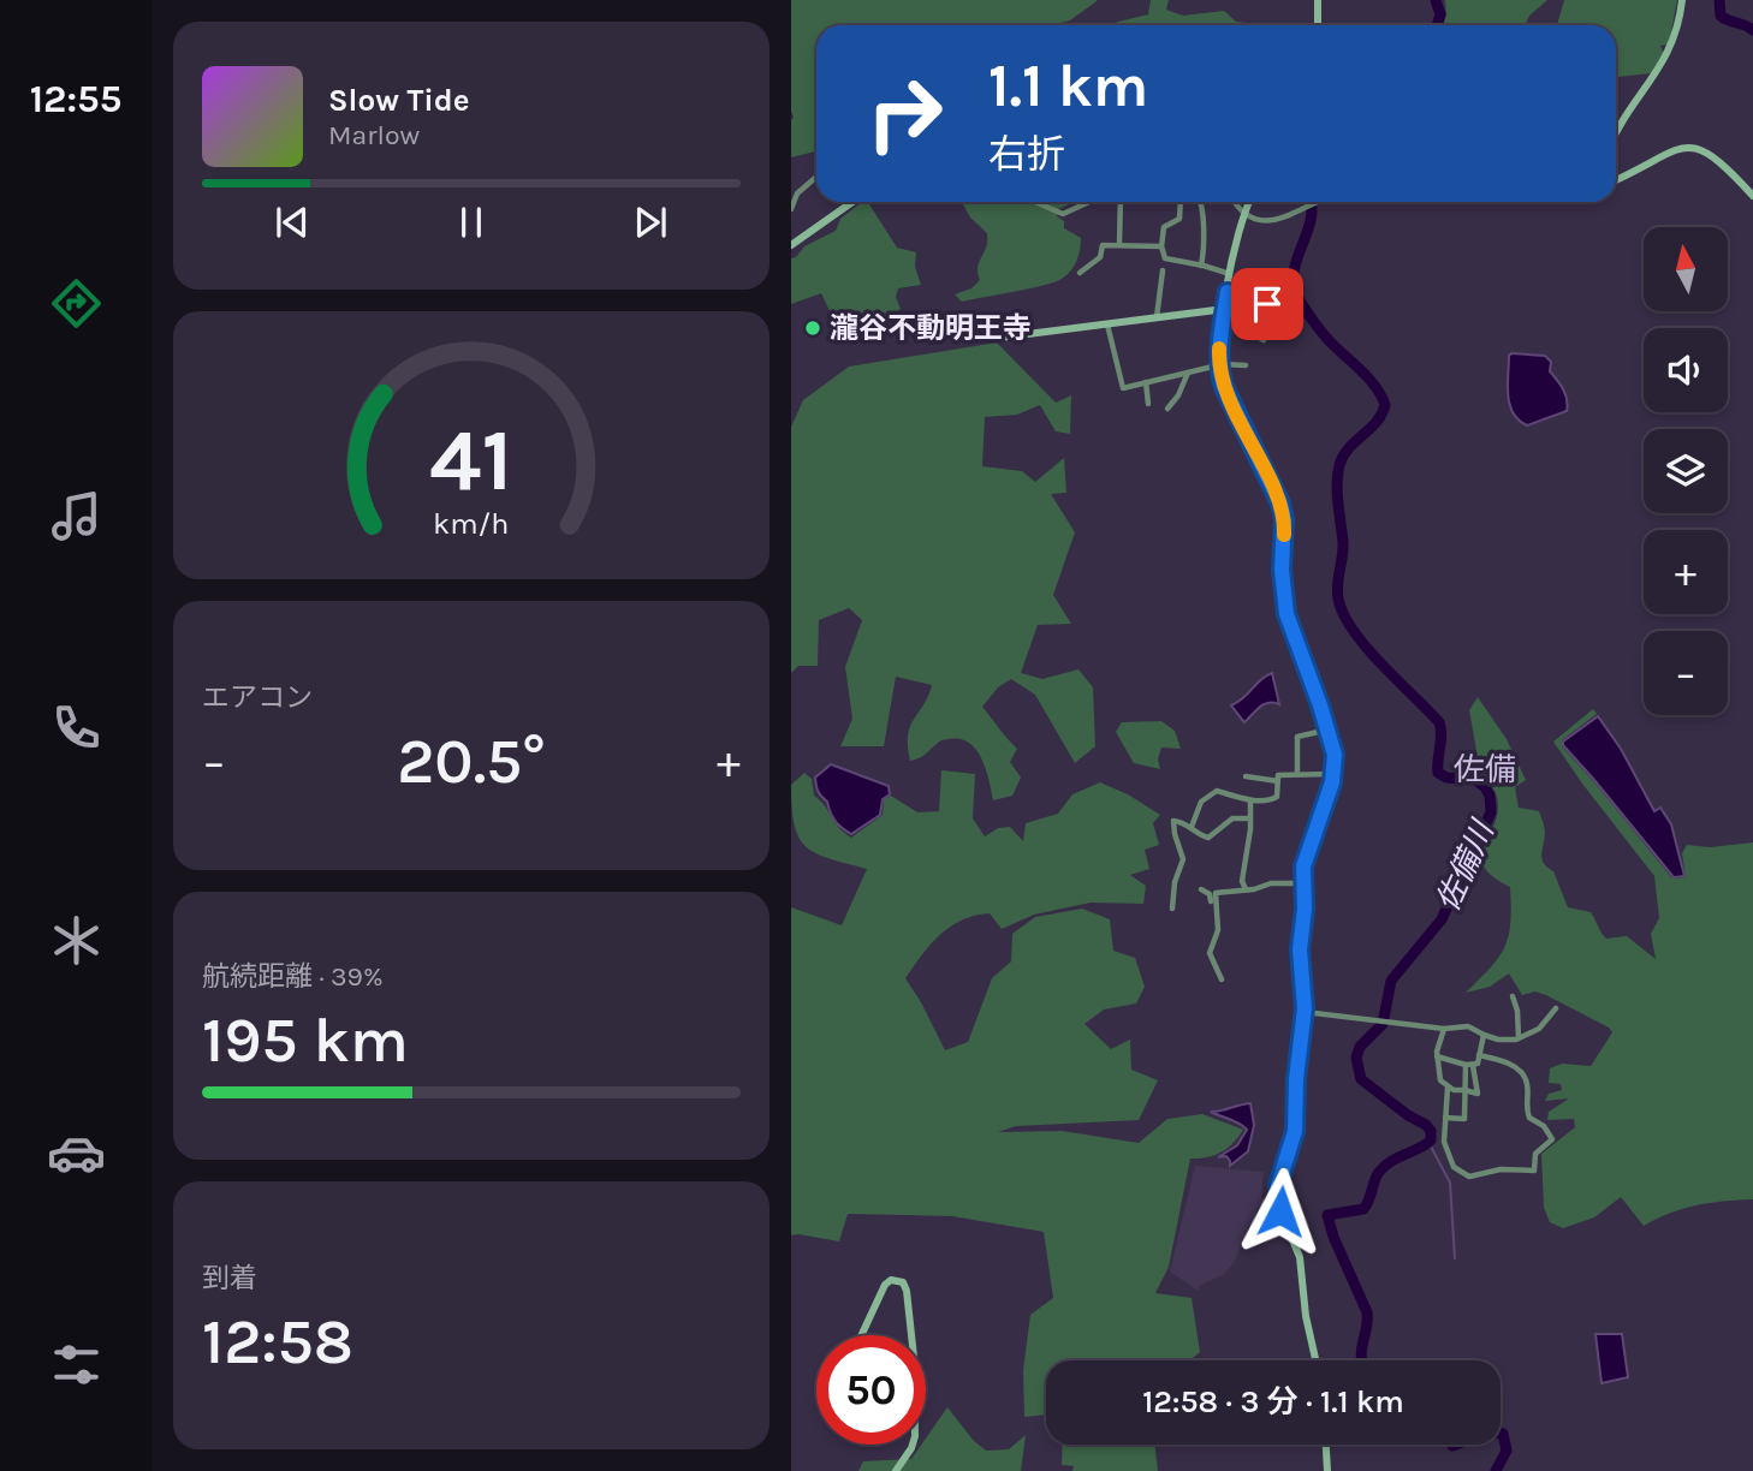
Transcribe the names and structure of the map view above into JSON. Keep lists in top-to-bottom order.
{
  "districts": ["佐備"],
  "water": ["佐備川"],
  "places": ["瀧谷不動明王寺"],
  "north": "top",
  "page": {
    "tabs": "12:55",
    "turn": ["1.1 km", "右折"],
    "song": ["Slow Tide", "Marlow"],
    "map_buttons": ["+", "−"],
    "tile": [
      "エアコン",
      ["航続距離 · 39%", "195 km"],
      ["到着", "12:58"]
    ],
    "heat": ["−", "20.5°", "+"],
    "limit": "50",
    "trip": "12:58 · 3 分 · 1.1 km",
    "gauge": ["41", "km/h"]
  }
}
